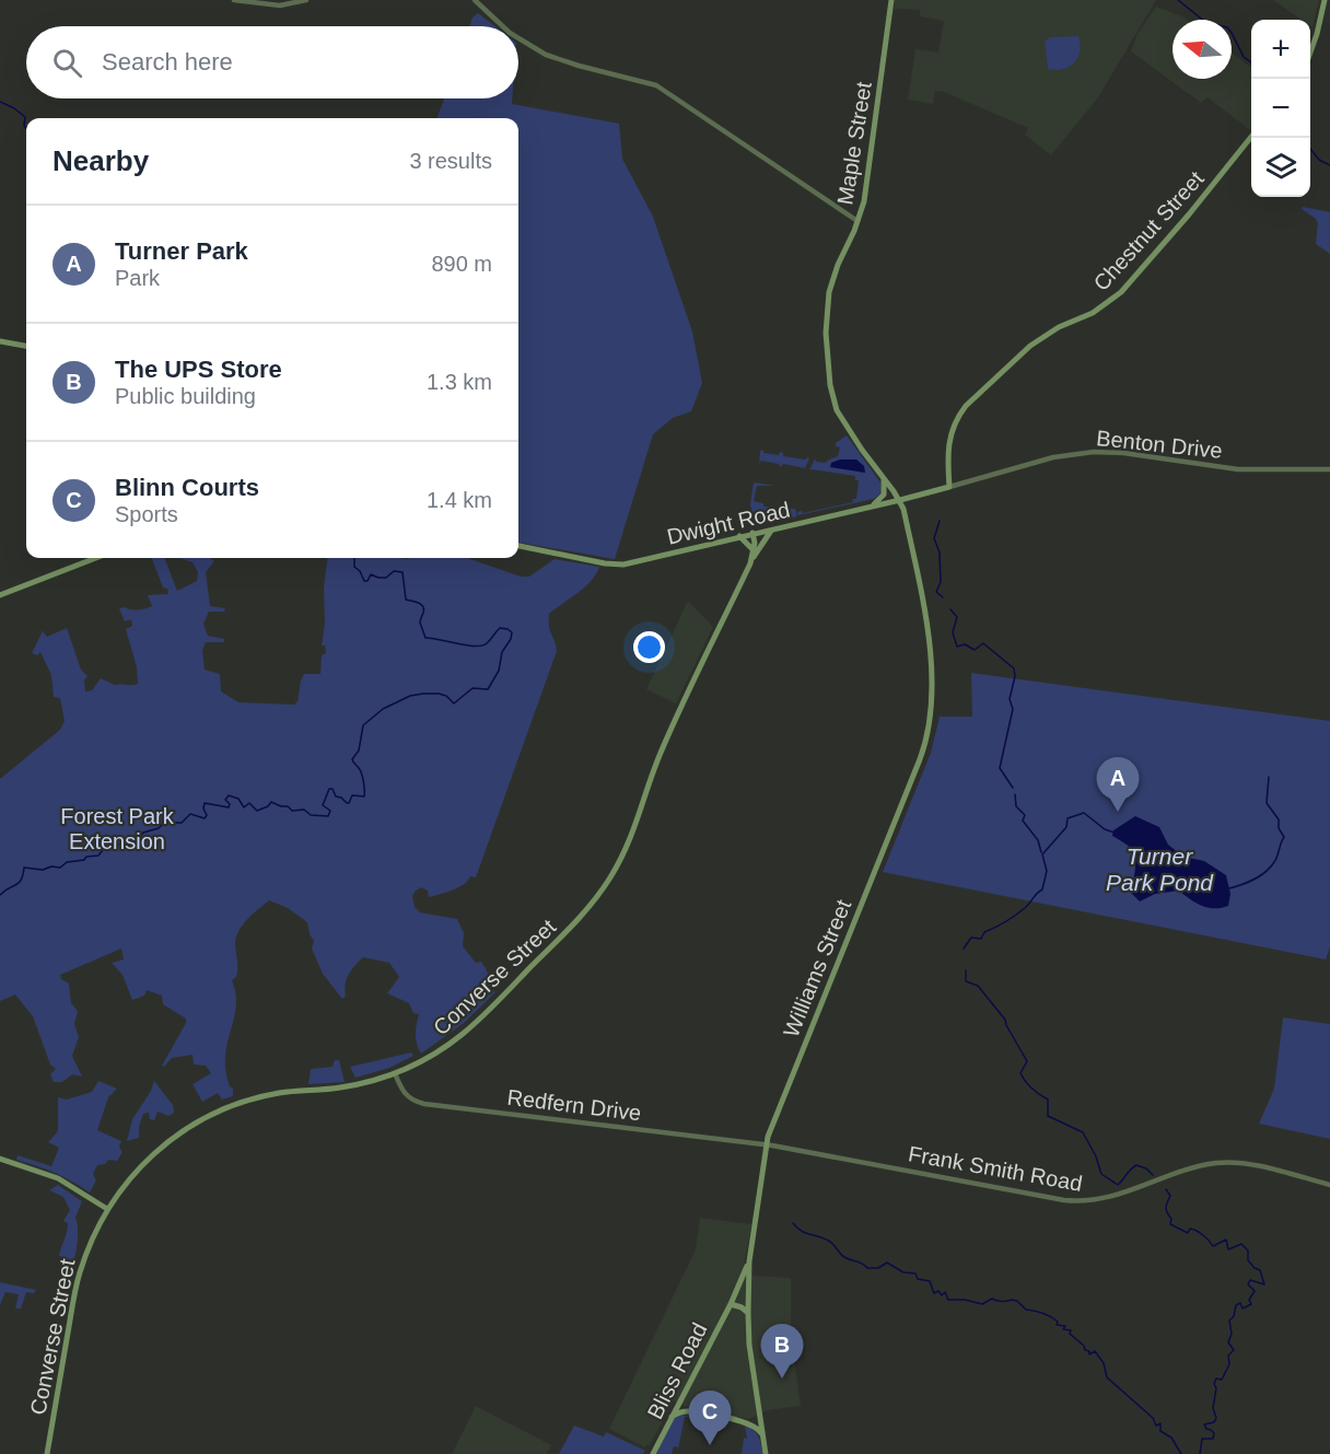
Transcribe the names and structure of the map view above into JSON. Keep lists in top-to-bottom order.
{
  "streets": {
    "main road": [
      "Maple Street",
      "Chestnut Street",
      "Dwight Road",
      "Williams Street",
      "Converse Street",
      "Bliss Road"
    ],
    "street": ["Benton Drive", "Redfern Drive", "Frank Smith Road"]
  },
  "crossings": [
    ["Maple Street", "Dwight Road"],
    ["Maple Street", "Williams Street"],
    ["Chestnut Street", "Benton Drive"],
    ["Chestnut Street", "Dwight Road"],
    ["Benton Drive", "Dwight Road"],
    ["Dwight Road", "Williams Street"],
    ["Dwight Road", "Converse Street"],
    ["Williams Street", "Redfern Drive"],
    ["Williams Street", "Frank Smith Road"],
    ["Williams Street", "Bliss Road"],
    ["Converse Street", "Redfern Drive"],
    ["Redfern Drive", "Frank Smith Road"]
  ],
  "water": ["Turner Park Pond"],
  "parks": ["Forest Park Extension"],
  "north": "left",
  "page": {
    "map_buttons": ["+", "−"],
    "search": "Search here",
    "heading": ["Nearby", "3 results"],
    "list": [
      {
        "mark": "A",
        "name": "Turner Park",
        "note": "Park",
        "value": "890 m"
      },
      {
        "mark": "B",
        "name": "The UPS Store",
        "note": "Public building",
        "value": "1.3 km"
      },
      {
        "mark": "C",
        "name": "Blinn Courts",
        "note": "Sports",
        "value": "1.4 km"
      }
    ],
    "pins": ["A", "B", "C"]
  }
}
